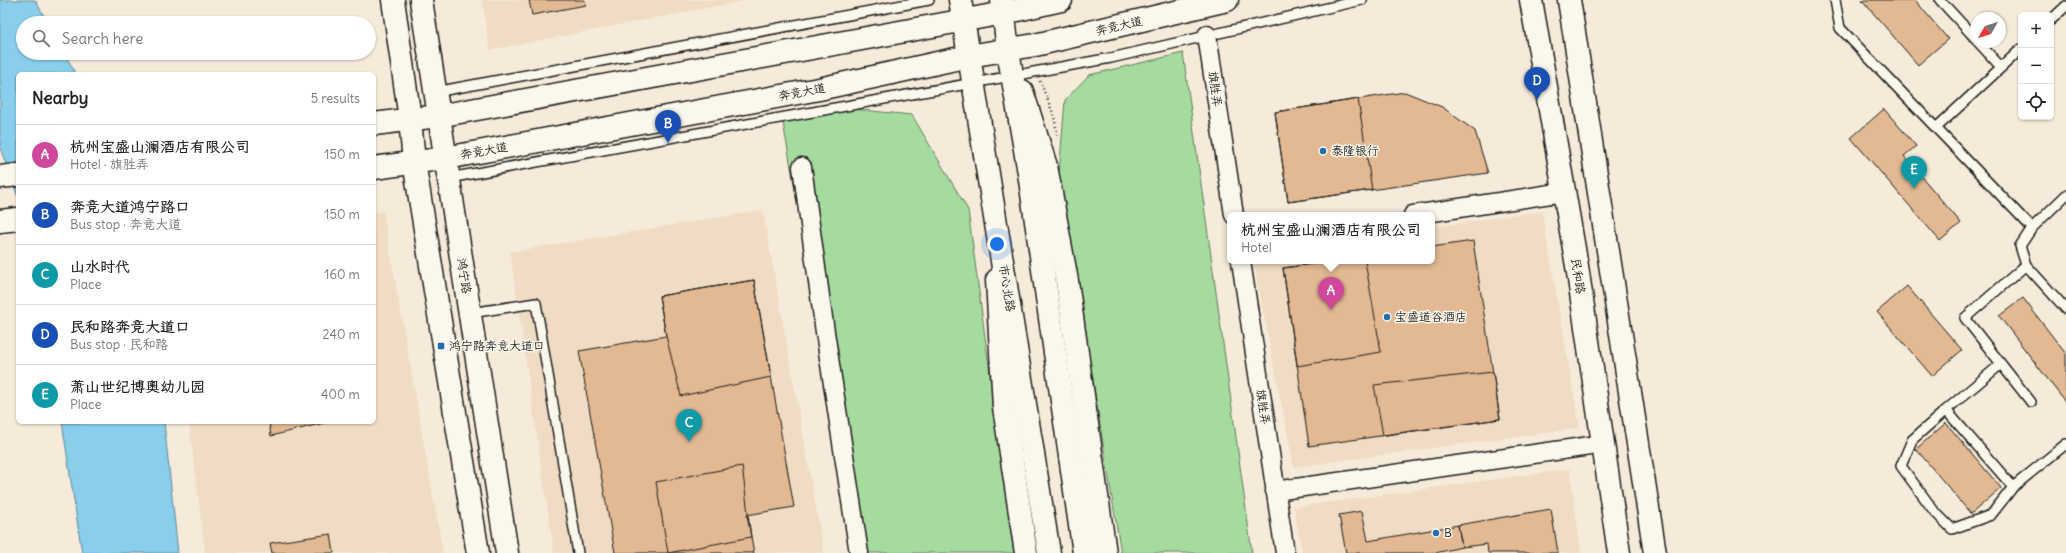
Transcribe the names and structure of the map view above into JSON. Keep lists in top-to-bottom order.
{
  "streets": {
    "main road": [
      "奔竞大道",
      "鸿宁路",
      "民和路",
      "市心北路"
    ],
    "street": ["旗胜弄"]
  },
  "crossings": [
    ["奔竞大道", "鸿宁路"],
    ["奔竞大道", "市心北路"]
  ],
  "places": {
    "other": ["泰隆银行", "宝盛道谷酒店", "B"],
    "transit": ["鸿宁路奔竞大道口"]
  },
  "north": "bottom left",
  "page": {
    "map_buttons": ["+", "−"],
    "search": "Search here",
    "pins": [
      "D",
      "B",
      "E",
      "A",
      "C"
    ],
    "heading": ["Nearby", "5 results"],
    "list": [
      {
        "mark": "A",
        "name": "杭州宝盛山澜酒店有限公司",
        "note": "Hotel · 旗胜弄",
        "value": "150 m"
      },
      {
        "mark": "B",
        "name": "奔竞大道鸿宁路口",
        "note": "Bus stop · 奔竞大道",
        "value": "150 m"
      },
      {
        "mark": "C",
        "name": "山水时代",
        "note": "Place",
        "value": "160 m"
      },
      {
        "mark": "D",
        "name": "民和路奔竞大道口",
        "note": "Bus stop · 民和路",
        "value": "240 m"
      },
      {
        "mark": "E",
        "name": "萧山世纪博奥幼儿园",
        "note": "Place",
        "value": "400 m"
      }
    ],
    "popup": ["杭州宝盛山澜酒店有限公司", "Hotel"]
  }
}
